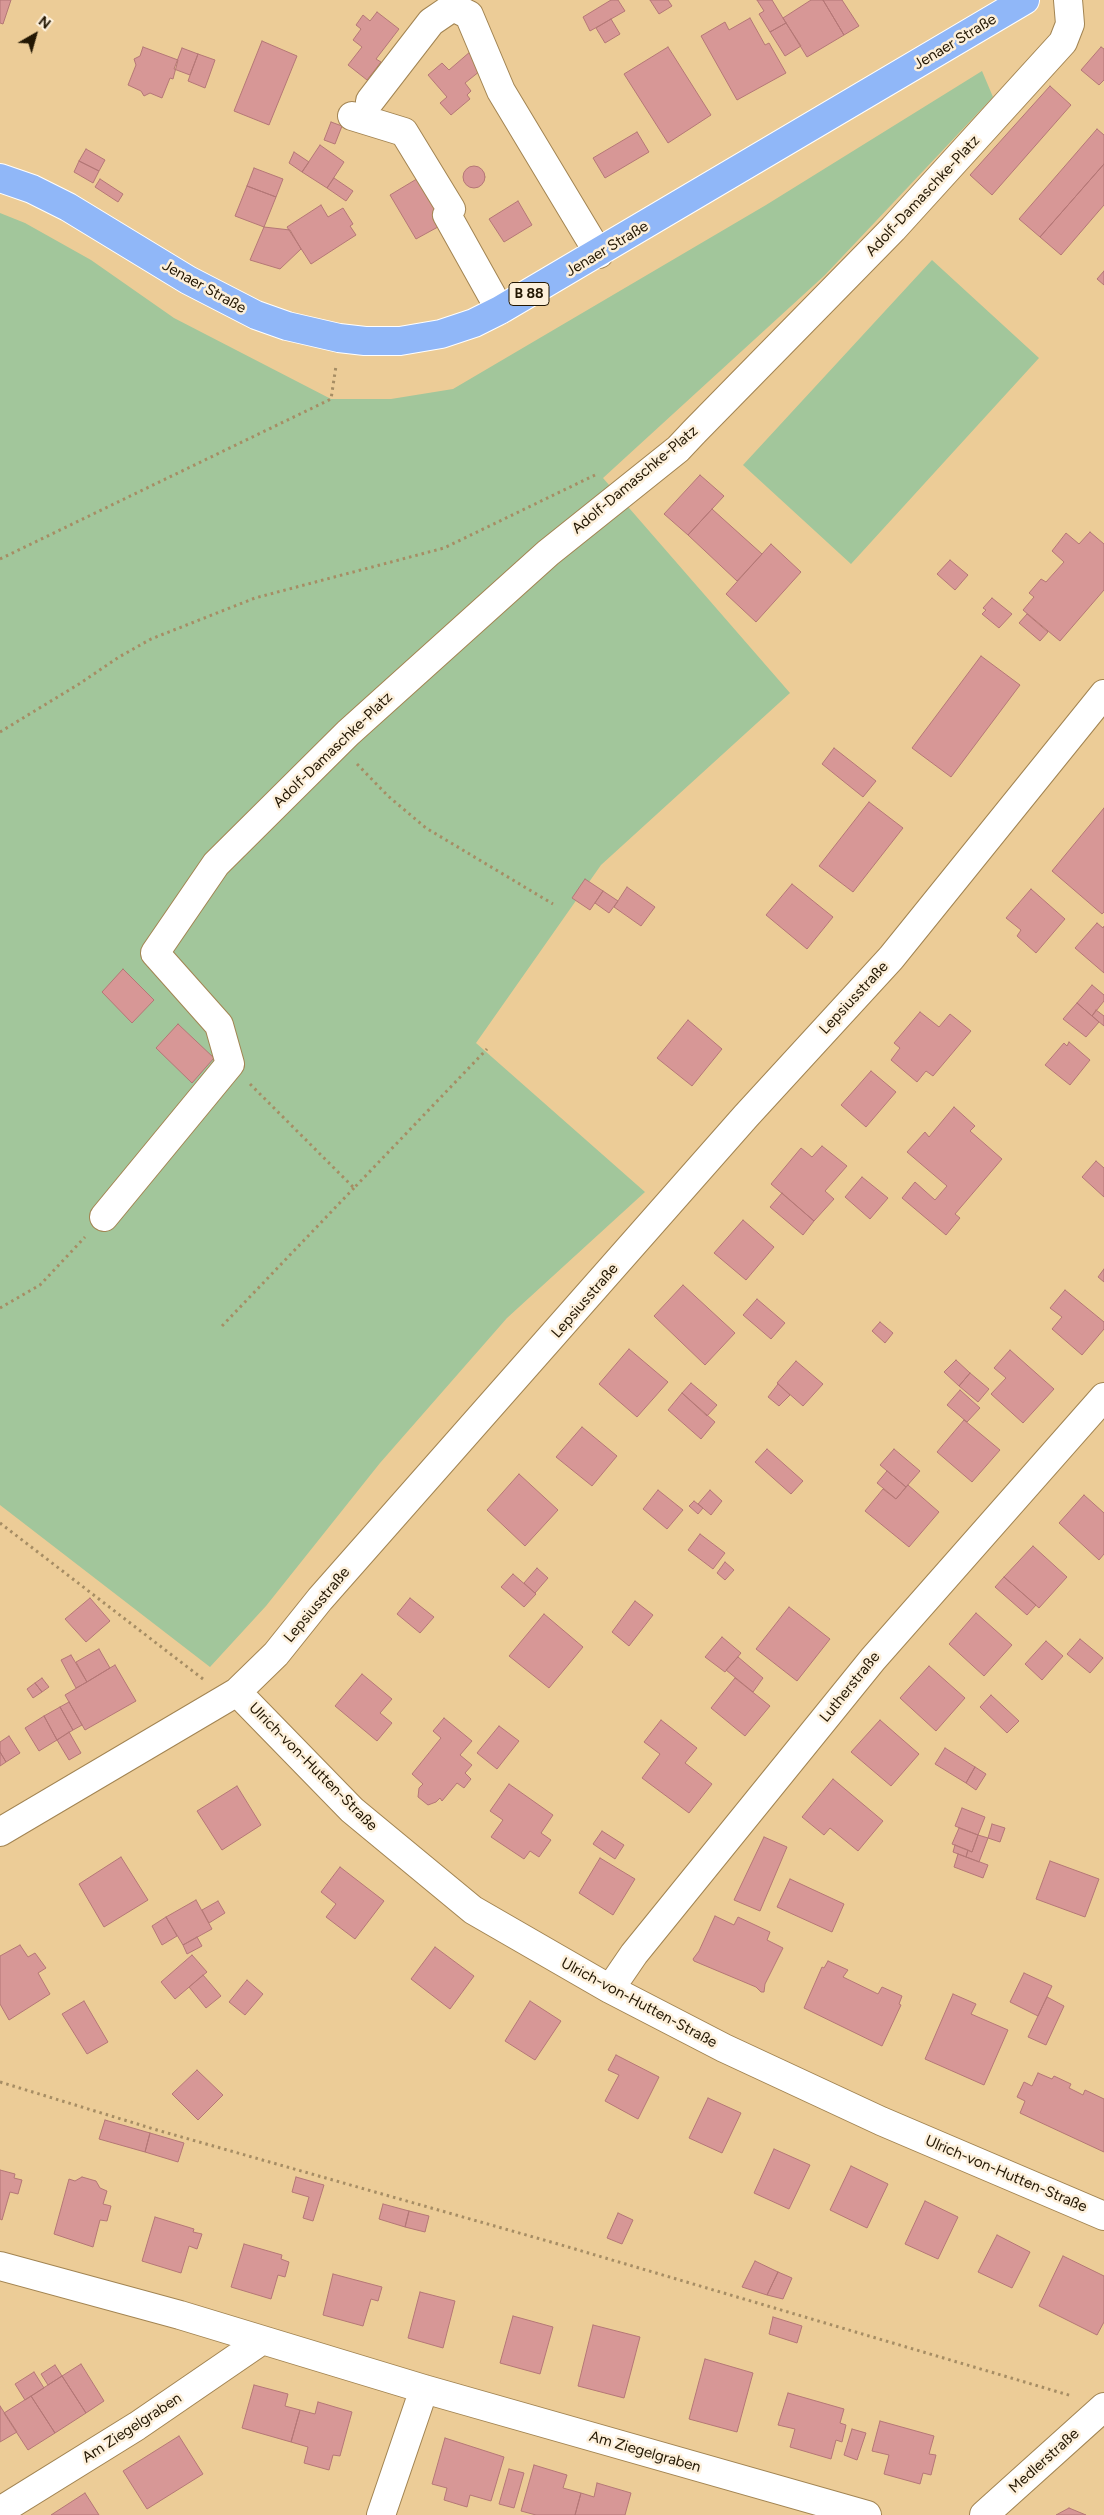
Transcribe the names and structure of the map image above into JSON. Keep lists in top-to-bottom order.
{
  "streets": {
    "main road": ["Jenaer Straße", "B 88"],
    "street": [
      "Adolf-Damaschke-Platz",
      "Lepsiusstraße",
      "Lutherstraße",
      "Ulrich-von-Hutten-Straße",
      "Am Ziegelgraben",
      "Medlerstraße"
    ]
  },
  "crossings": [
    ["Lepsiusstraße", "Ulrich-von-Hutten-Straße"],
    ["Lutherstraße", "Ulrich-von-Hutten-Straße"]
  ],
  "north": "top right"
}
